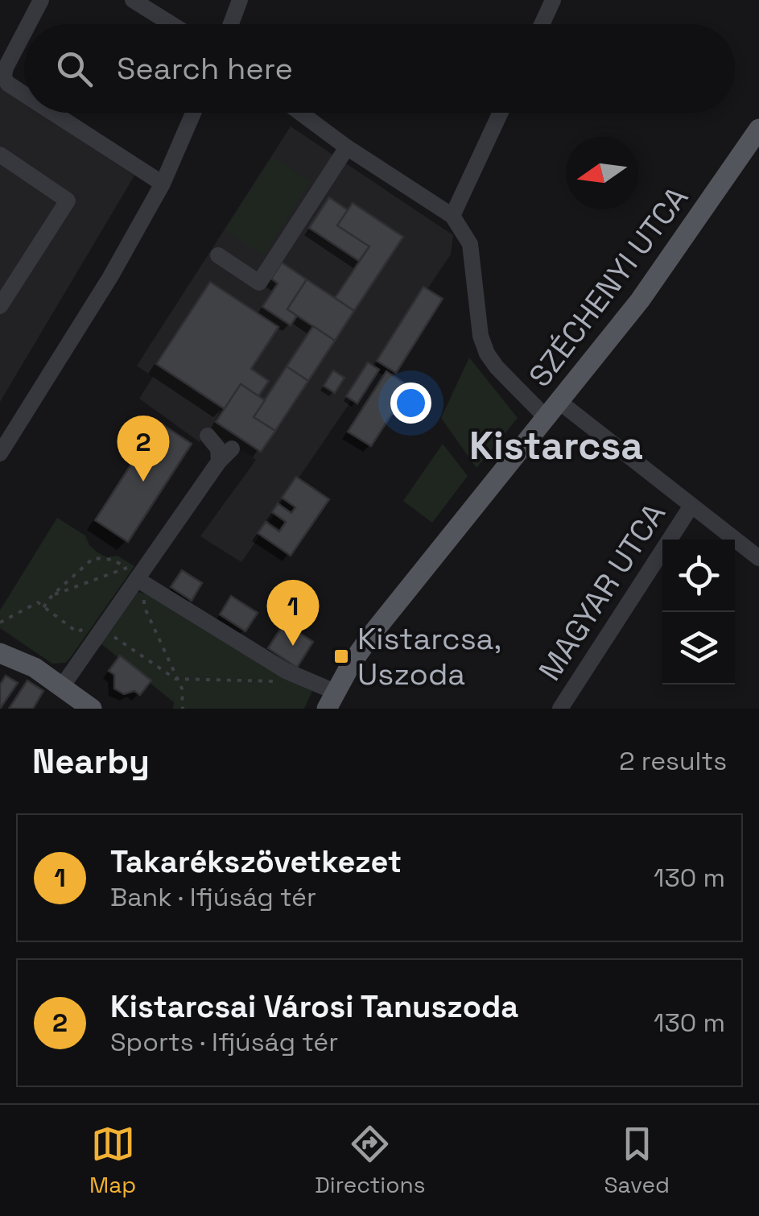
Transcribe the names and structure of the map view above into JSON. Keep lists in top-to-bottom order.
{
  "streets": {
    "main road": ["SZÉCHENYI UTCA"],
    "street": ["MAGYAR UTCA"]
  },
  "districts": ["Kistarcsa"],
  "places": {
    "transit": ["Kistarcsa, Uszoda"]
  },
  "north": "left",
  "page": {
    "search": "Search here",
    "pins": ["2", "1"],
    "heading": ["Nearby", "2 results"],
    "list": [
      {
        "mark": "1",
        "name": "Takarékszövetkezet",
        "note": "Bank · Ifjúság tér",
        "value": "130 m"
      },
      {
        "mark": "2",
        "name": "Kistarcsai Városi Tanuszoda",
        "note": "Sports · Ifjúság tér",
        "value": "130 m"
      }
    ],
    "nav": ["Map", "Directions", "Saved"]
  }
}
